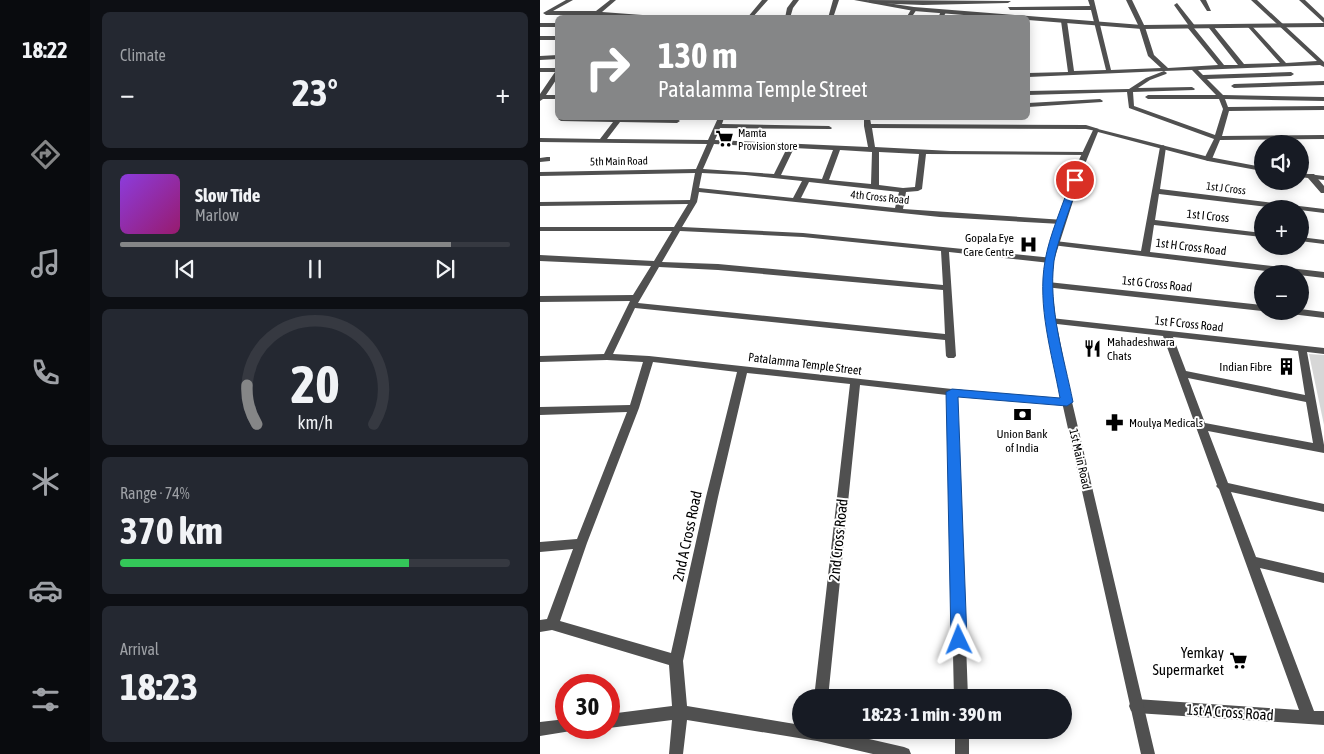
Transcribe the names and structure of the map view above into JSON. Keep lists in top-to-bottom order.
{
  "streets": {
    "street": [
      "5th Main Road",
      "1st J Cross",
      "4th Cross Road",
      "1st I Cross",
      "1st H Cross Road",
      "1st G Cross Road",
      "1st F Cross Road",
      "Patalamma Temple Street",
      "1st Main Road",
      "2nd A Cross Road",
      "2nd Cross Road",
      "1st A Cross Road"
    ]
  },
  "crossings": [
    ["4th Cross Road", "1st Main Road"],
    ["1st H Cross Road", "1st Main Road"],
    ["1st G Cross Road", "1st Main Road"],
    ["1st F Cross Road", "1st Main Road"],
    ["Patalamma Temple Street", "1st Main Road"],
    ["Patalamma Temple Street", "2nd A Cross Road"],
    ["Patalamma Temple Street", "2nd Cross Road"],
    ["1st Main Road", "1st A Cross Road"]
  ],
  "places": {
    "supermarket": ["Mamta Provision store", "Yemkay Supermarket"],
    "hospital": ["Gopala Eye Care Centre"],
    "restaurant": ["Mahadeshwara Chats"],
    "building": ["Indian Fibre"],
    "bank": ["Union Bank of India"],
    "pharmacy": ["Moulya Medicals"]
  },
  "page": {
    "tabs": "18:22",
    "tile": [
      "Climate",
      ["Range · 74%", "370 km"],
      ["Arrival", "18:23"]
    ],
    "turn": ["130 m", "Patalamma Temple Street"],
    "heat": ["−", "23°", "+"],
    "map_buttons": ["+", "−"],
    "song": ["Slow Tide", "Marlow"],
    "limit": "30",
    "trip": "18:23 · 1 min · 390 m",
    "gauge": ["20", "km/h"]
  }
}
